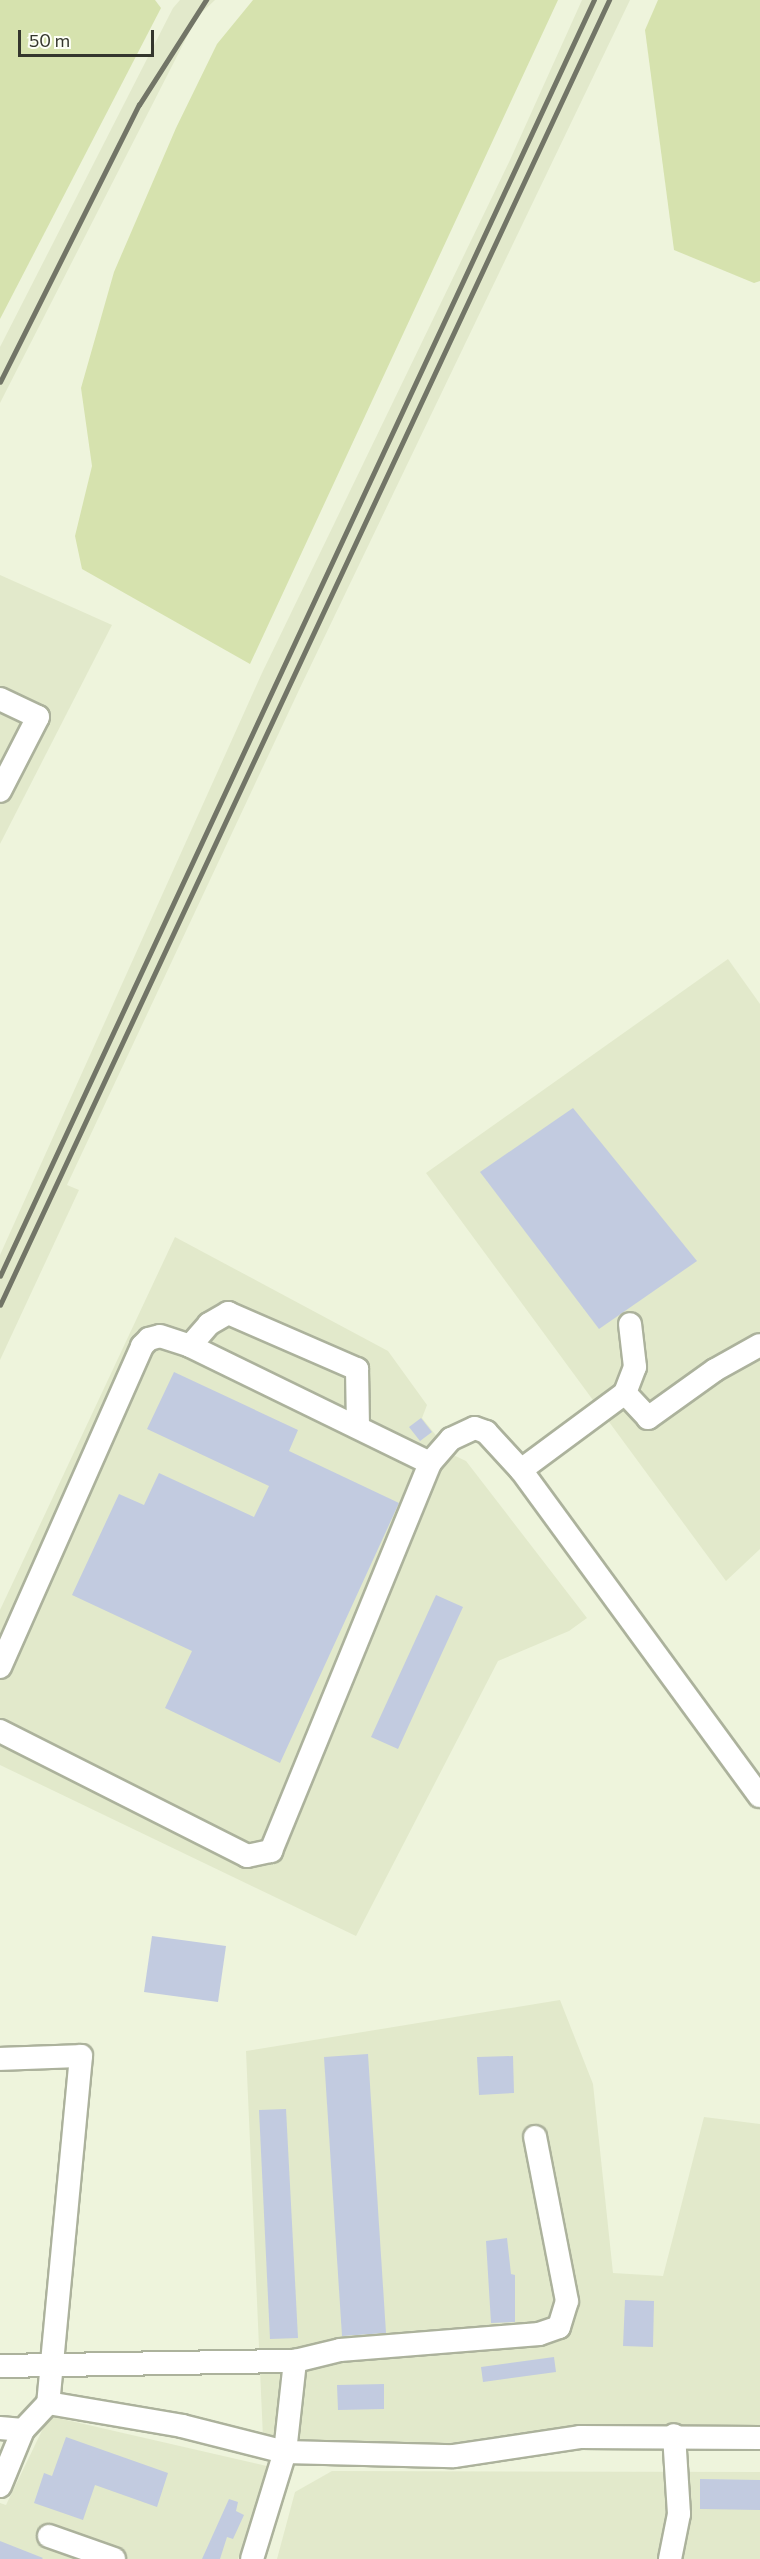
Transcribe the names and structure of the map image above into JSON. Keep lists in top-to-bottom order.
{
  "scale_bar": "50 m"
}
